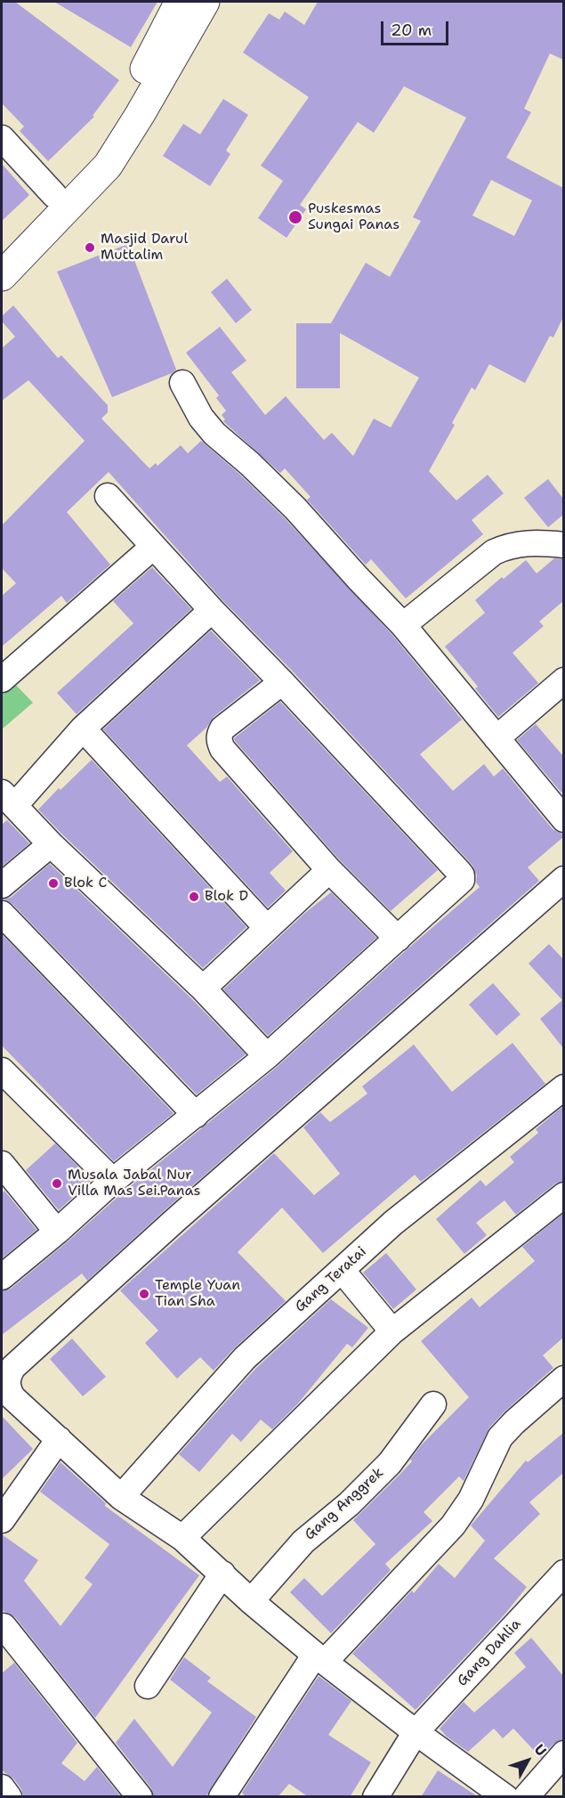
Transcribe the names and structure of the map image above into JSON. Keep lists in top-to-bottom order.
{
  "streets": {
    "street": ["Gang Teratai", "Gang Anggrek", "Gang Dahlia"]
  },
  "places": [
    "Puskesmas Sungai Panas",
    "Masjid Darul Muttalim",
    "Blok C",
    "Blok D",
    "Musala Jabal Nur Villa Mas Sei.Panas",
    "Temple Yuan Tian Sha"
  ],
  "scale_bar": "20 m",
  "north": "top right"
}
